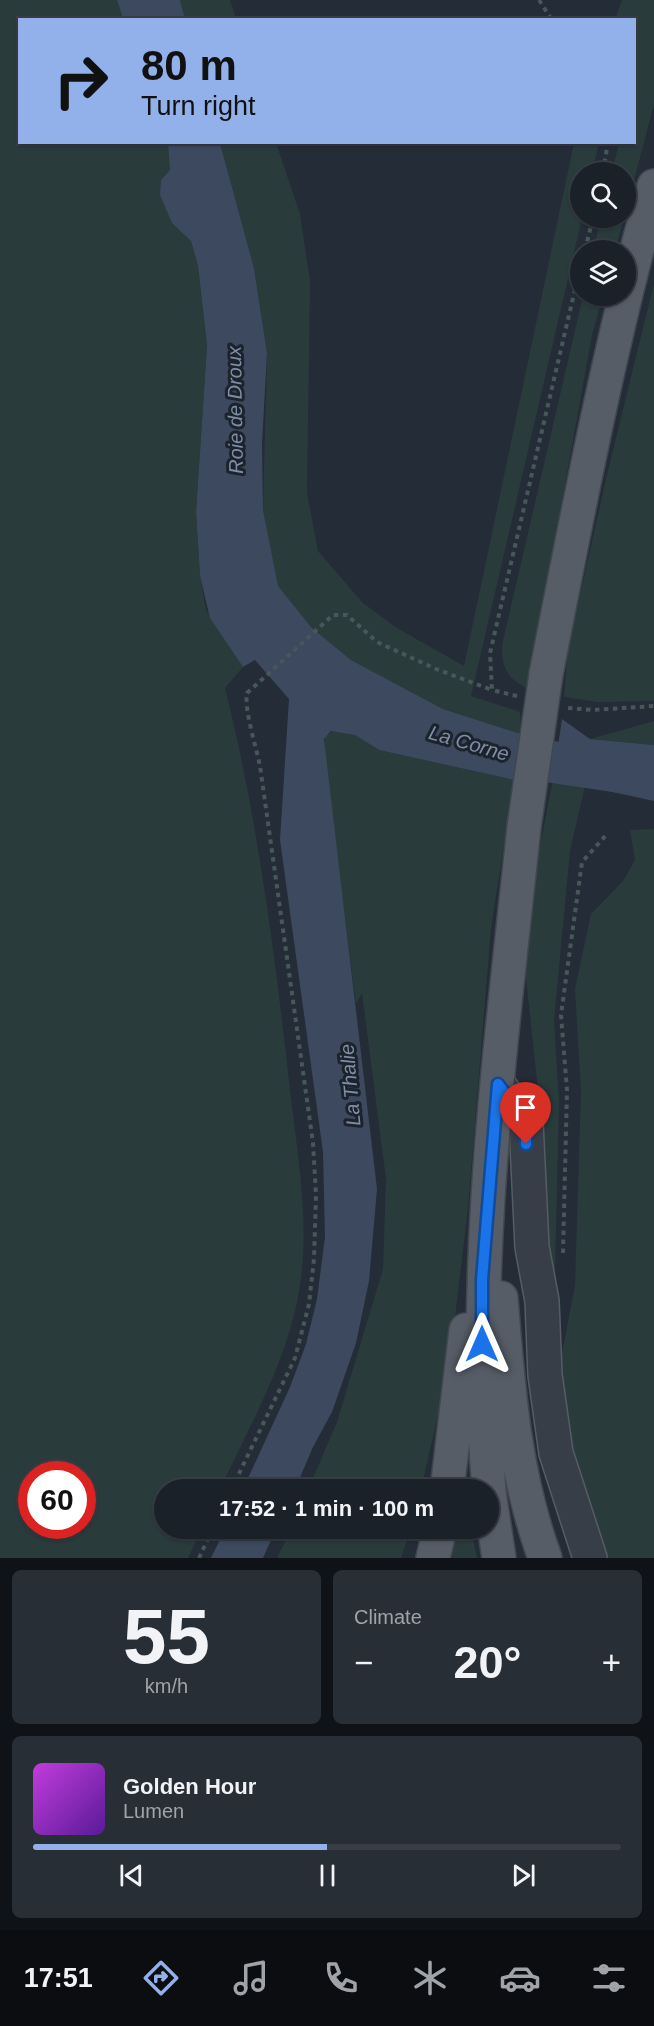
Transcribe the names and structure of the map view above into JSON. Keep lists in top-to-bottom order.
{
  "water": ["Roie de Droux", "La Corne", "La Thalie"],
  "page": {
    "turn": ["80 m", "Turn right"],
    "limit": "60",
    "trip": "17:52 · 1 min · 100 m",
    "tile": [
      ["55", "km/h"],
      "Climate"
    ],
    "heat": ["−", "20°", "+"],
    "song": ["Golden Hour", "Lumen"],
    "tabs": "17:51"
  }
}
